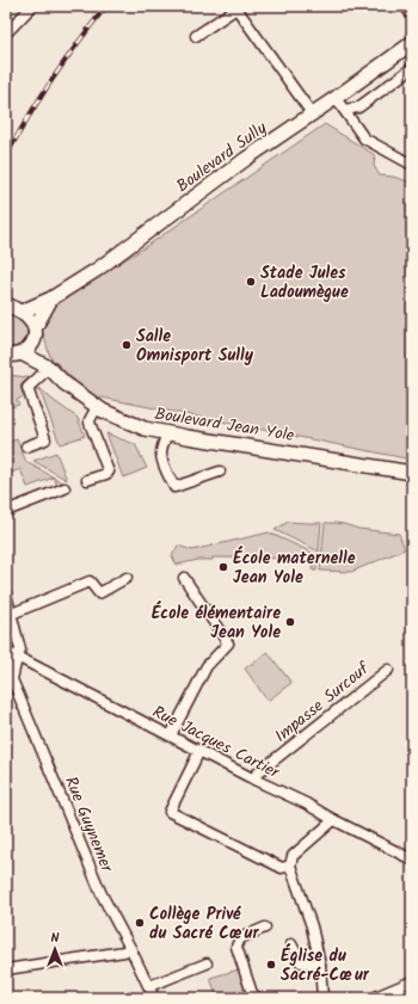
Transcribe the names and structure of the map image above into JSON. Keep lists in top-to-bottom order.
{
  "streets": {
    "main road": ["Boulevard Sully", "Boulevard Jean Yole"],
    "street": ["Impasse Surcouf", "Rue Jacques Cartier", "Rue Guynemer"]
  },
  "crossings": [
    ["Boulevard Sully", "Boulevard Jean Yole"],
    ["Impasse Surcouf", "Rue Jacques Cartier"],
    ["Rue Jacques Cartier", "Rue Guynemer"]
  ],
  "places": [
    "Stade Jules Ladoumègue",
    "Salle Omnisport Sully",
    "École maternelle Jean Yole",
    "École élémentaire Jean Yole",
    "Collège Privé du Sacré Cœur",
    "Église du Sacré-Cœur"
  ],
  "north": "top"
}
